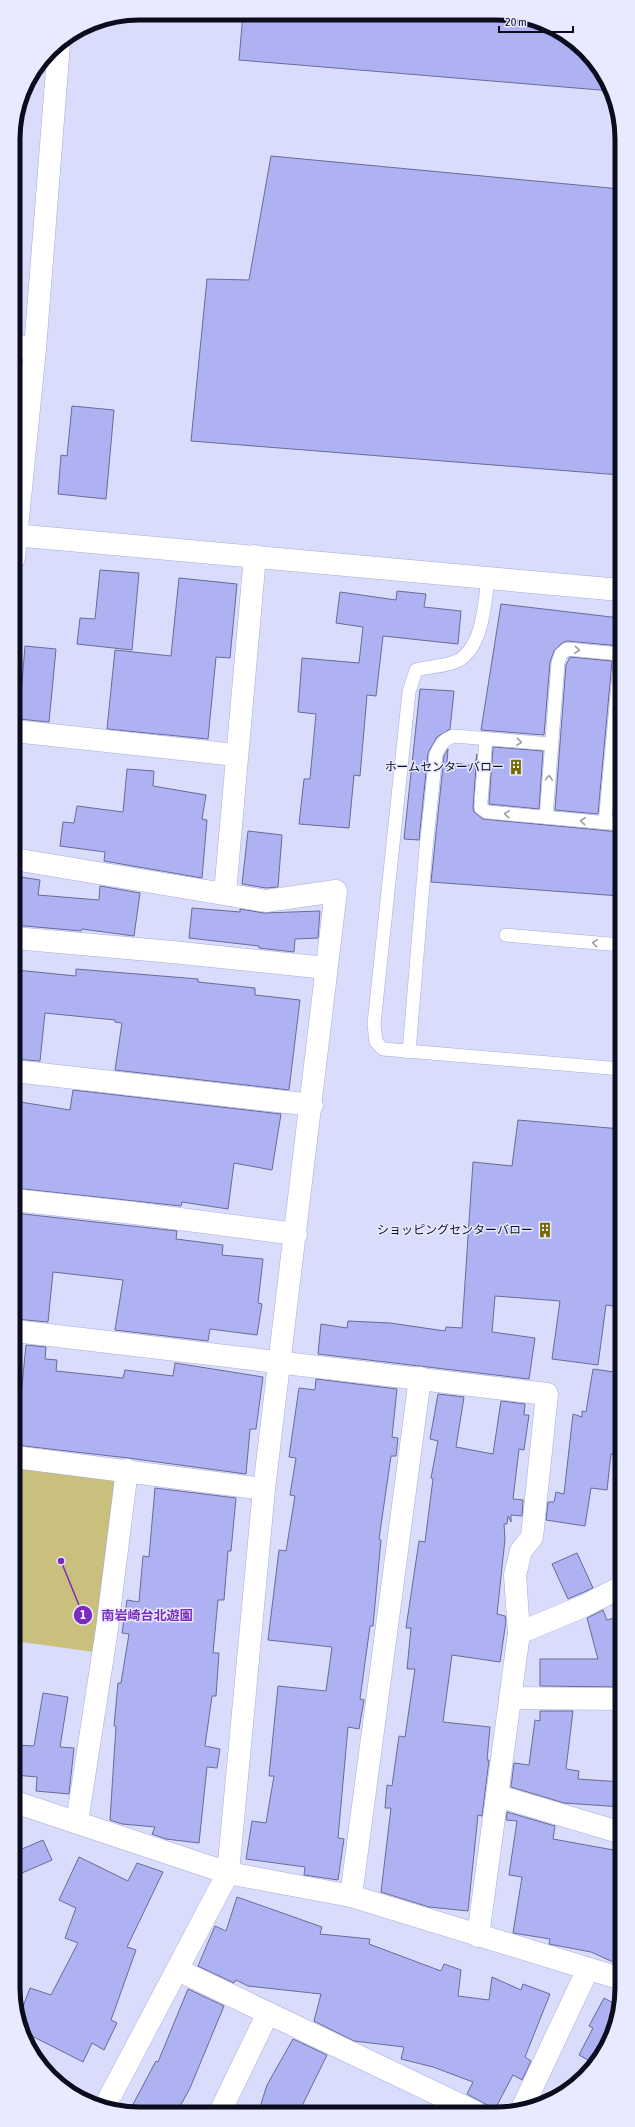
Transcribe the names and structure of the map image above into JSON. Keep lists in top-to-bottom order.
{
  "places": {
    "building": ["ホームセンターバロー", "ショッピングセンターバロー"],
    "other": ["南岩崎台北遊園"]
  },
  "scale_bar": "20 m"
}
